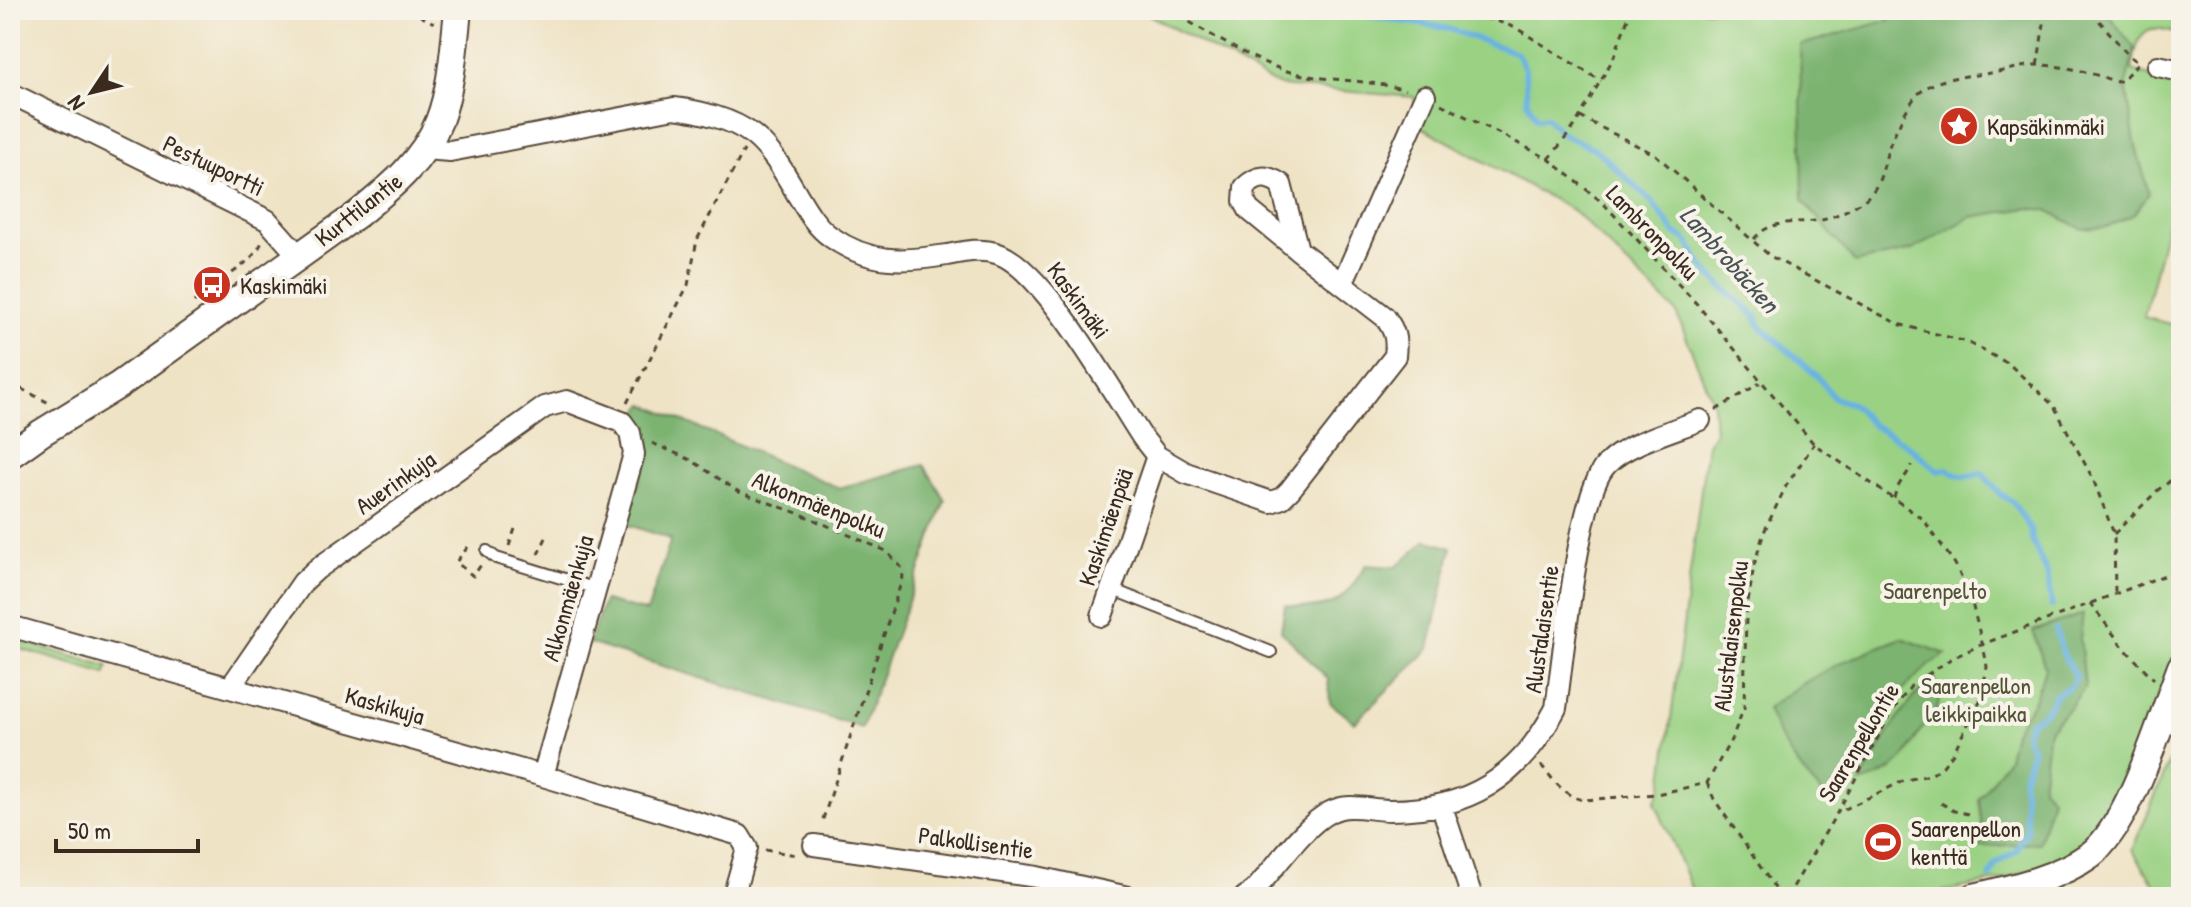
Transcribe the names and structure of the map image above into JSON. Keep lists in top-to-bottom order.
{
  "streets": {
    "street": [
      "Pestuuportti",
      "Kurttilantie",
      "Kaskimäki",
      "Auerinkuja",
      "Kaskimäenpää",
      "Alkonmäenkuja",
      "Alustalaisentie",
      "Kaskikuja",
      "Palkollisentie"
    ],
    "path": [
      "Lambronpolku",
      "Alkonmäenpolku",
      "Alustalaisenpolku",
      "Saarenpellontie"
    ]
  },
  "crossings": [
    ["Pestuuportti", "Kurttilantie"],
    ["Kurttilantie", "Kaskimäki"],
    ["Lambronpolku", "Alustalaisenpolku"],
    ["Lambronpolku", "Saarenpellontie"],
    ["Kaskimäki", "Kaskimäenpää"],
    ["Auerinkuja", "Alkonmäenpolku"],
    ["Auerinkuja", "Alkonmäenkuja"],
    ["Auerinkuja", "Kaskikuja"],
    ["Alkonmäenpolku", "Alkonmäenkuja"],
    ["Alkonmäenpolku", "Palkollisentie"],
    ["Alkonmäenkuja", "Kaskikuja"]
  ],
  "water": ["Lambrobäcken"],
  "parks": ["Saarenpelto", "Saarenpellon leikkipaikka"],
  "places": {
    "place": ["Kapsäkinmäki"],
    "bus stop": ["Kaskimäki"],
    "sports": ["Saarenpellon kenttä"]
  },
  "scale_bar": "50 m",
  "north": "bottom left"
}
